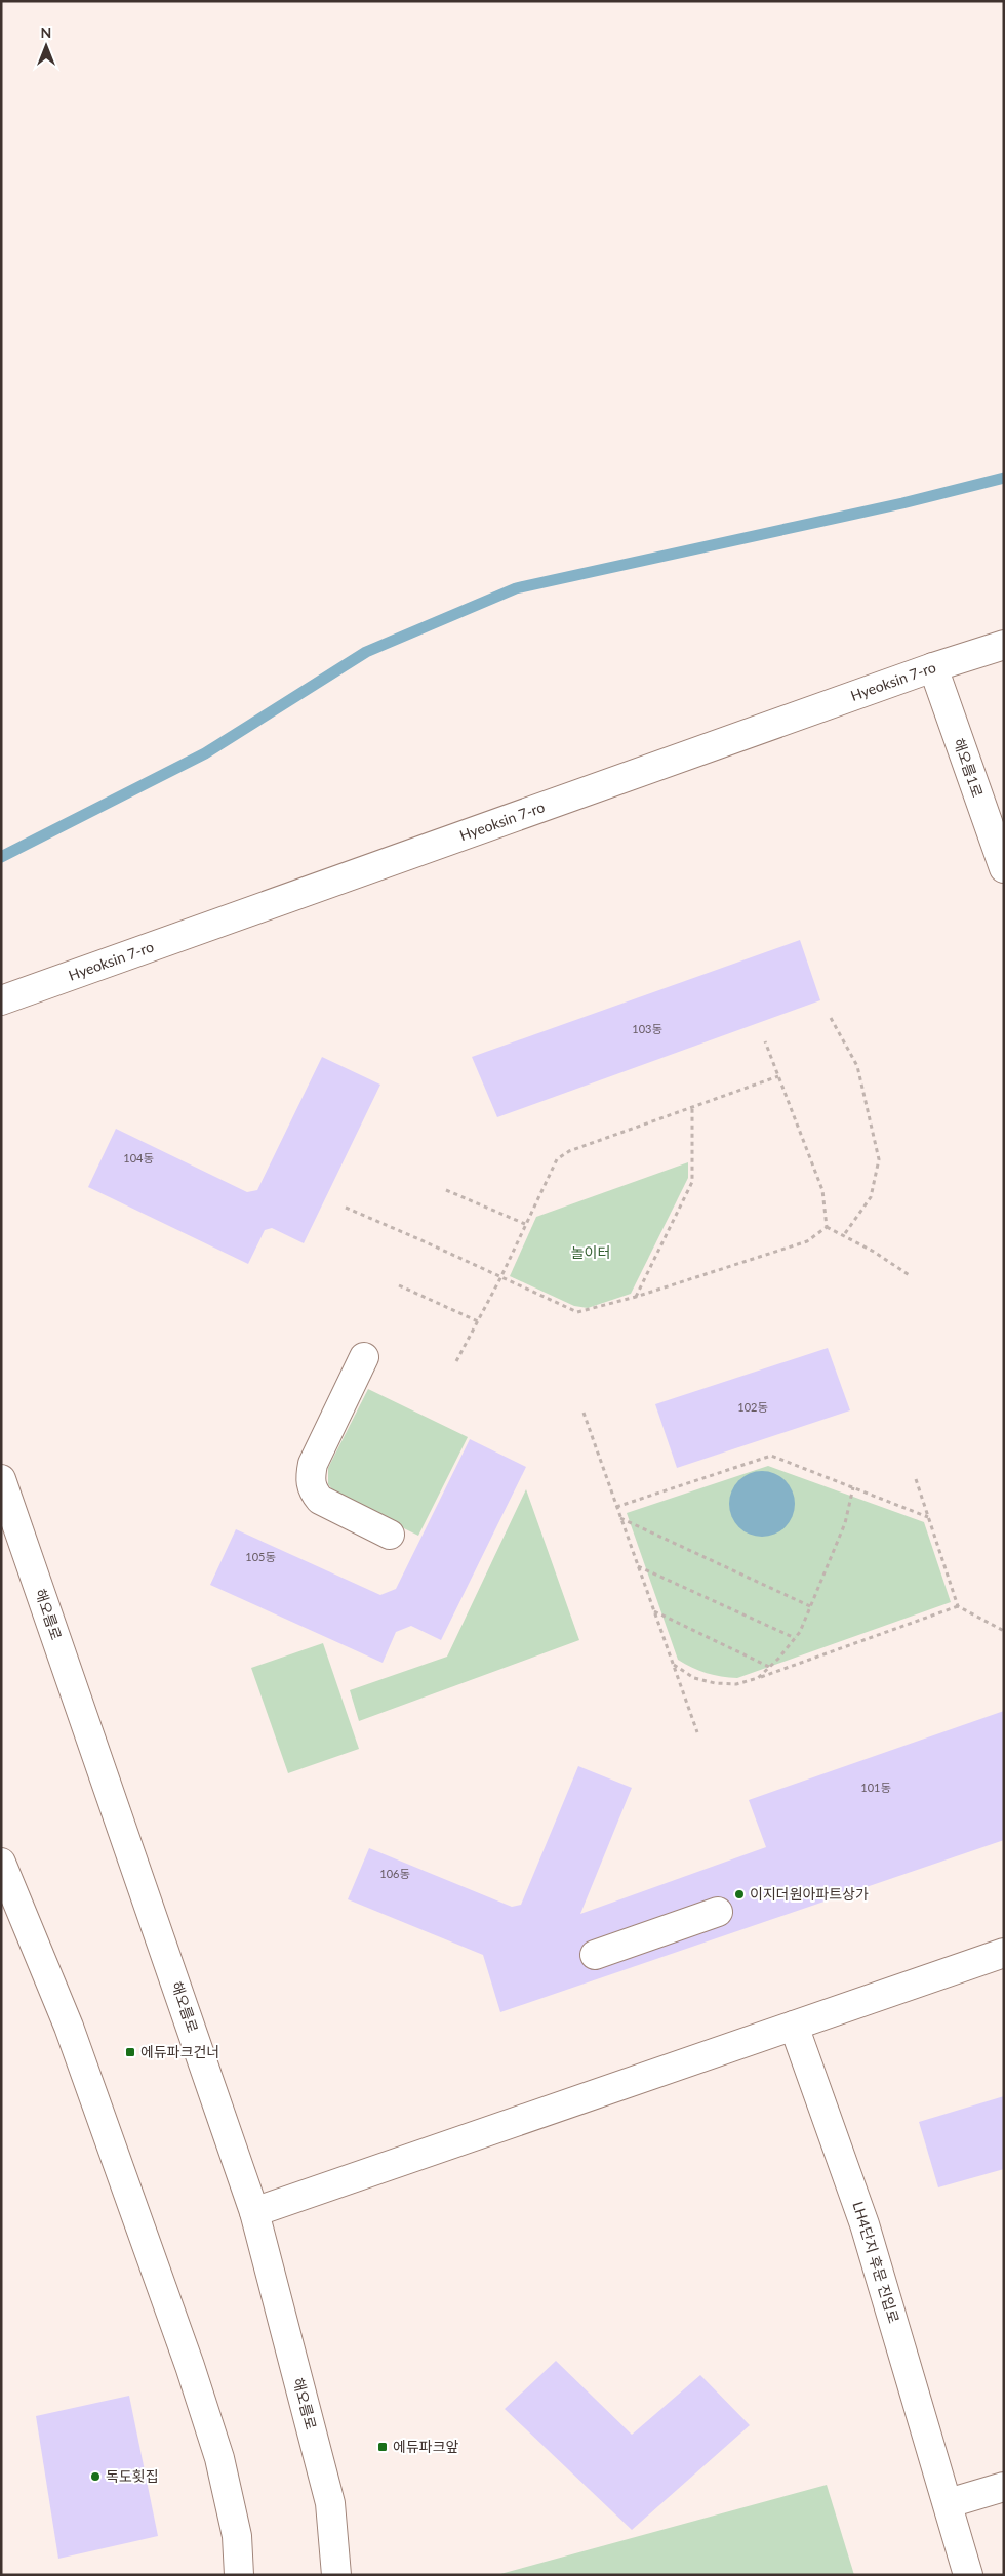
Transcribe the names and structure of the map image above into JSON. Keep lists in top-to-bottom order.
{
  "streets": {
    "street": [
      "Hyeoksin 7-ro",
      "해오름1로",
      "해오름로",
      "LH4단지 후문 진입로"
    ]
  },
  "crossings": [
    ["Hyeoksin 7-ro", "해오름1로"]
  ],
  "parks": ["놀이터"],
  "places": {
    "other": ["이지더원아파트상가", "독도횟집"],
    "transit": ["에듀파크건너", "에듀파크앞"]
  },
  "house_numbers": [
    "103동",
    "104동",
    "102동",
    "105동",
    "101동",
    "106동"
  ],
  "north": "top"
}
